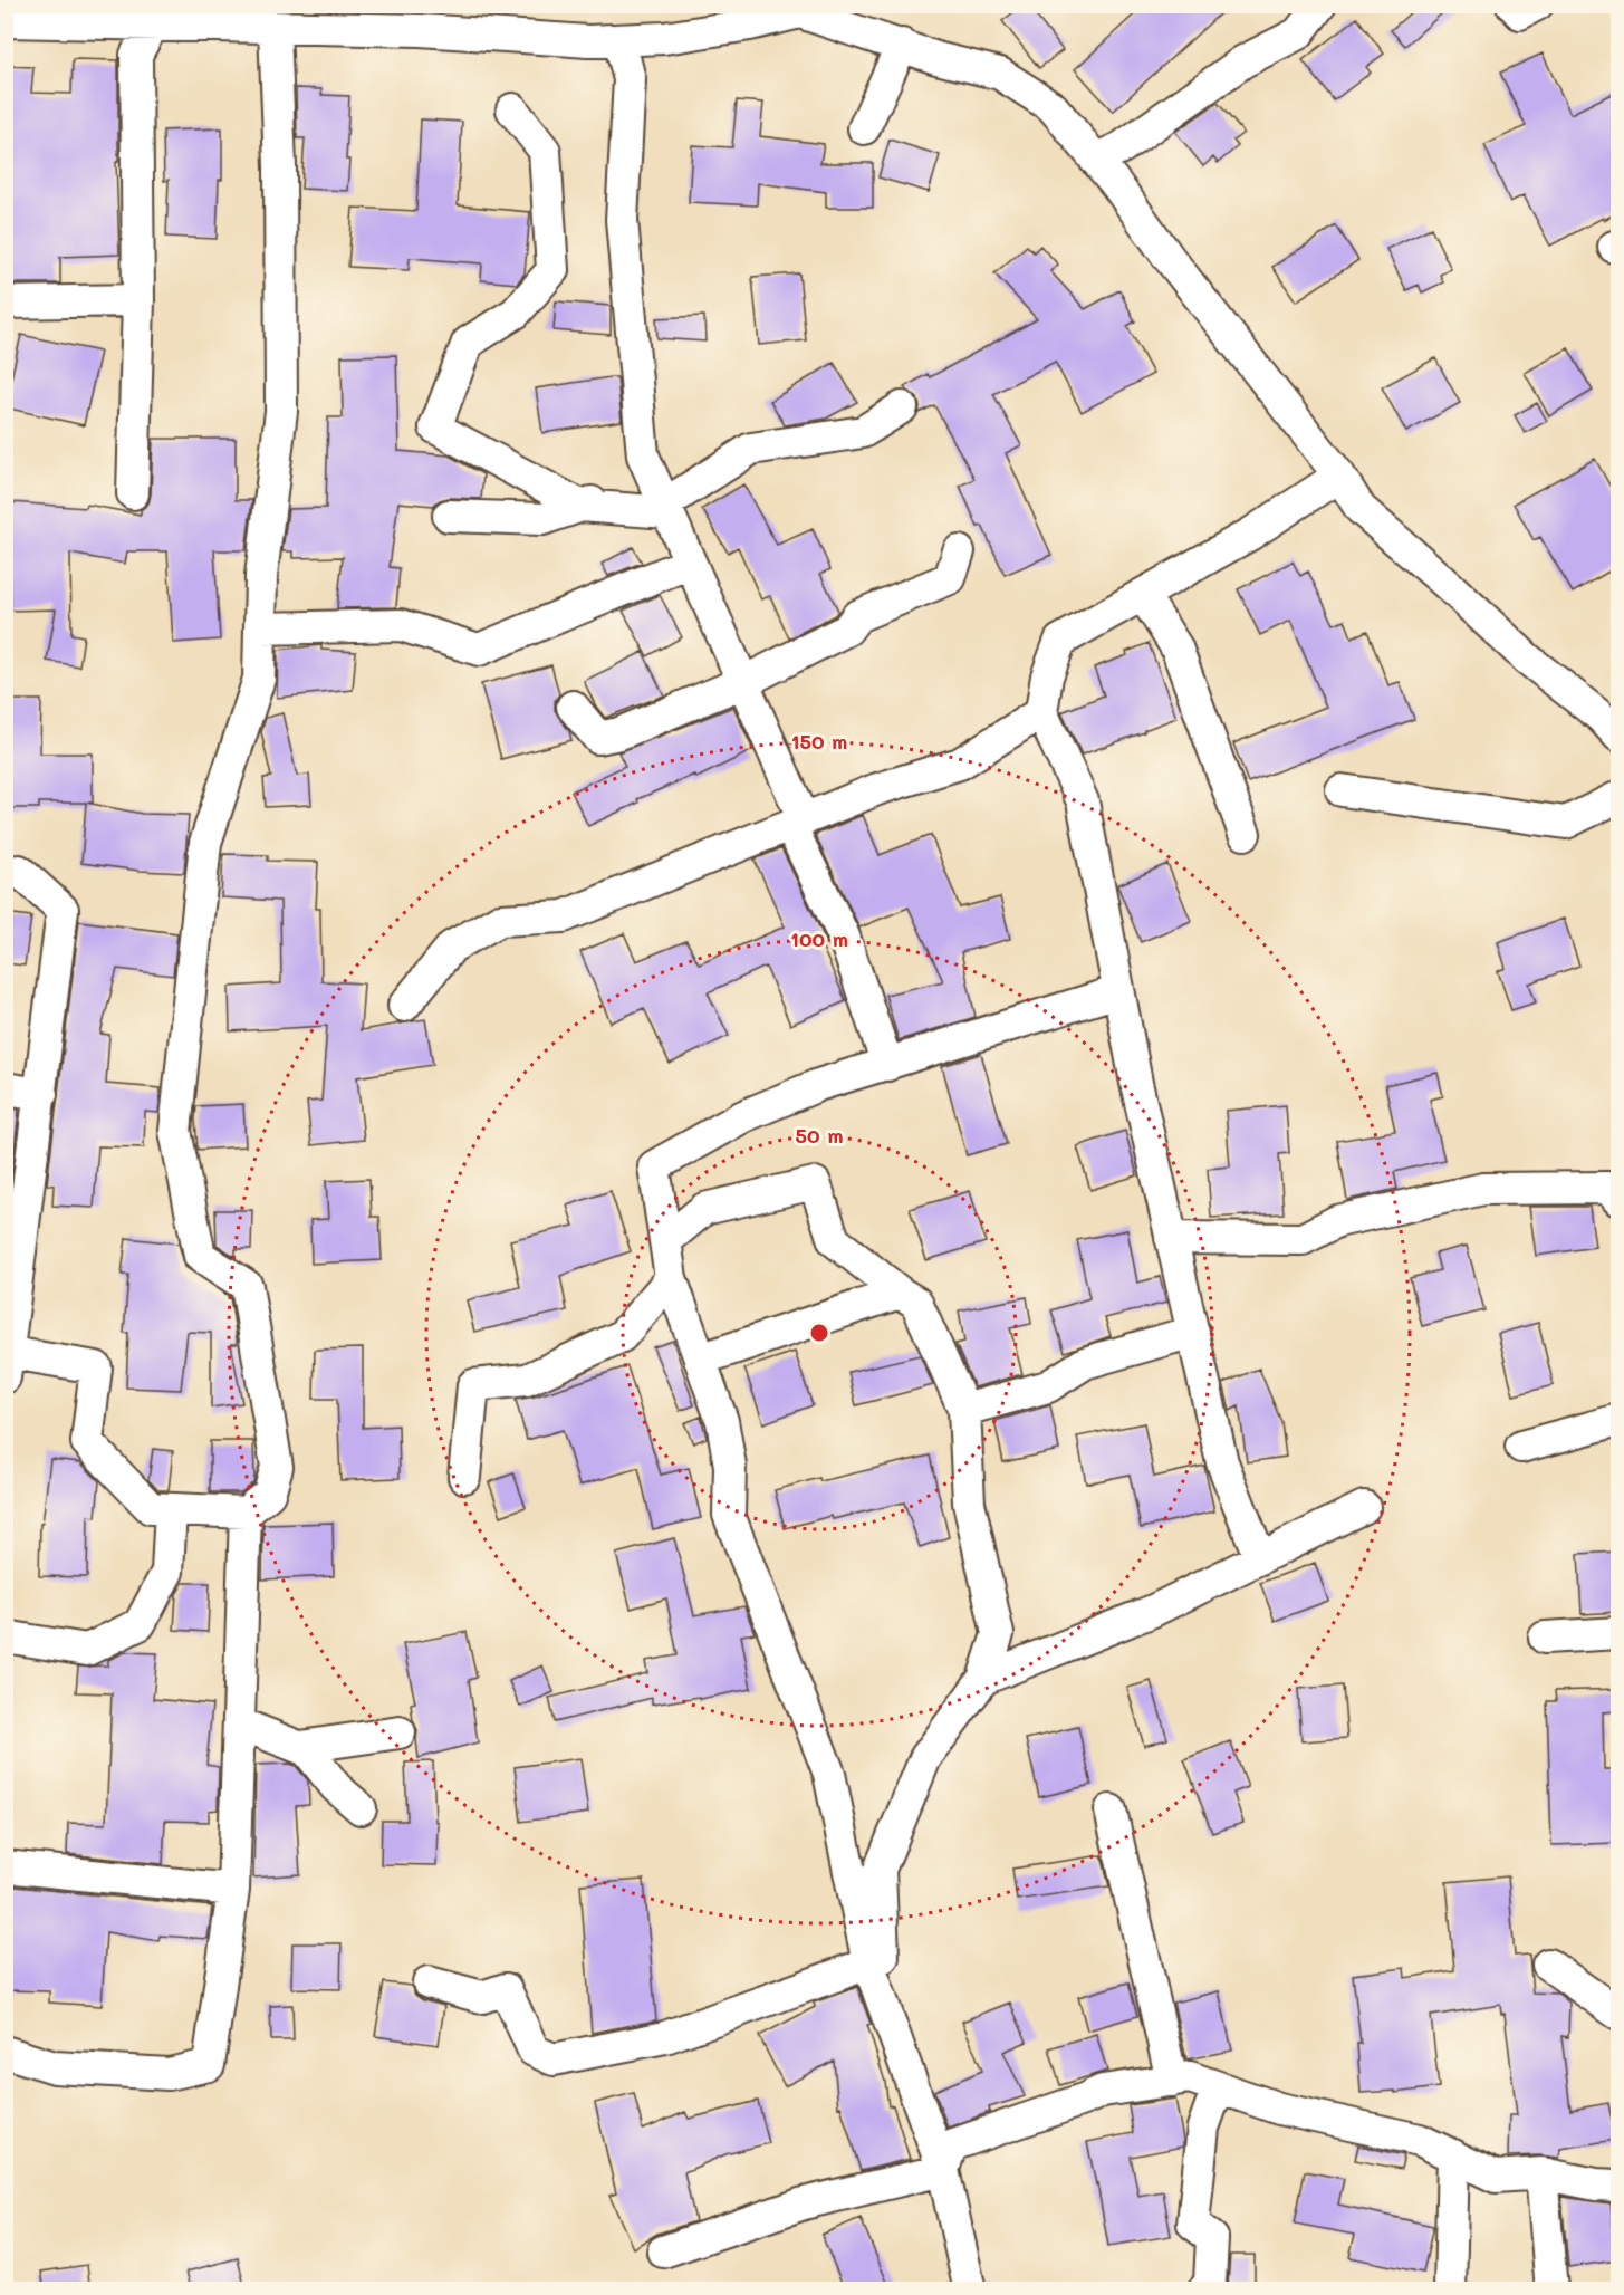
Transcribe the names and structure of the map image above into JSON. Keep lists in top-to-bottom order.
{
  "rings": ["150 m", "100 m", "50 m"]
}
